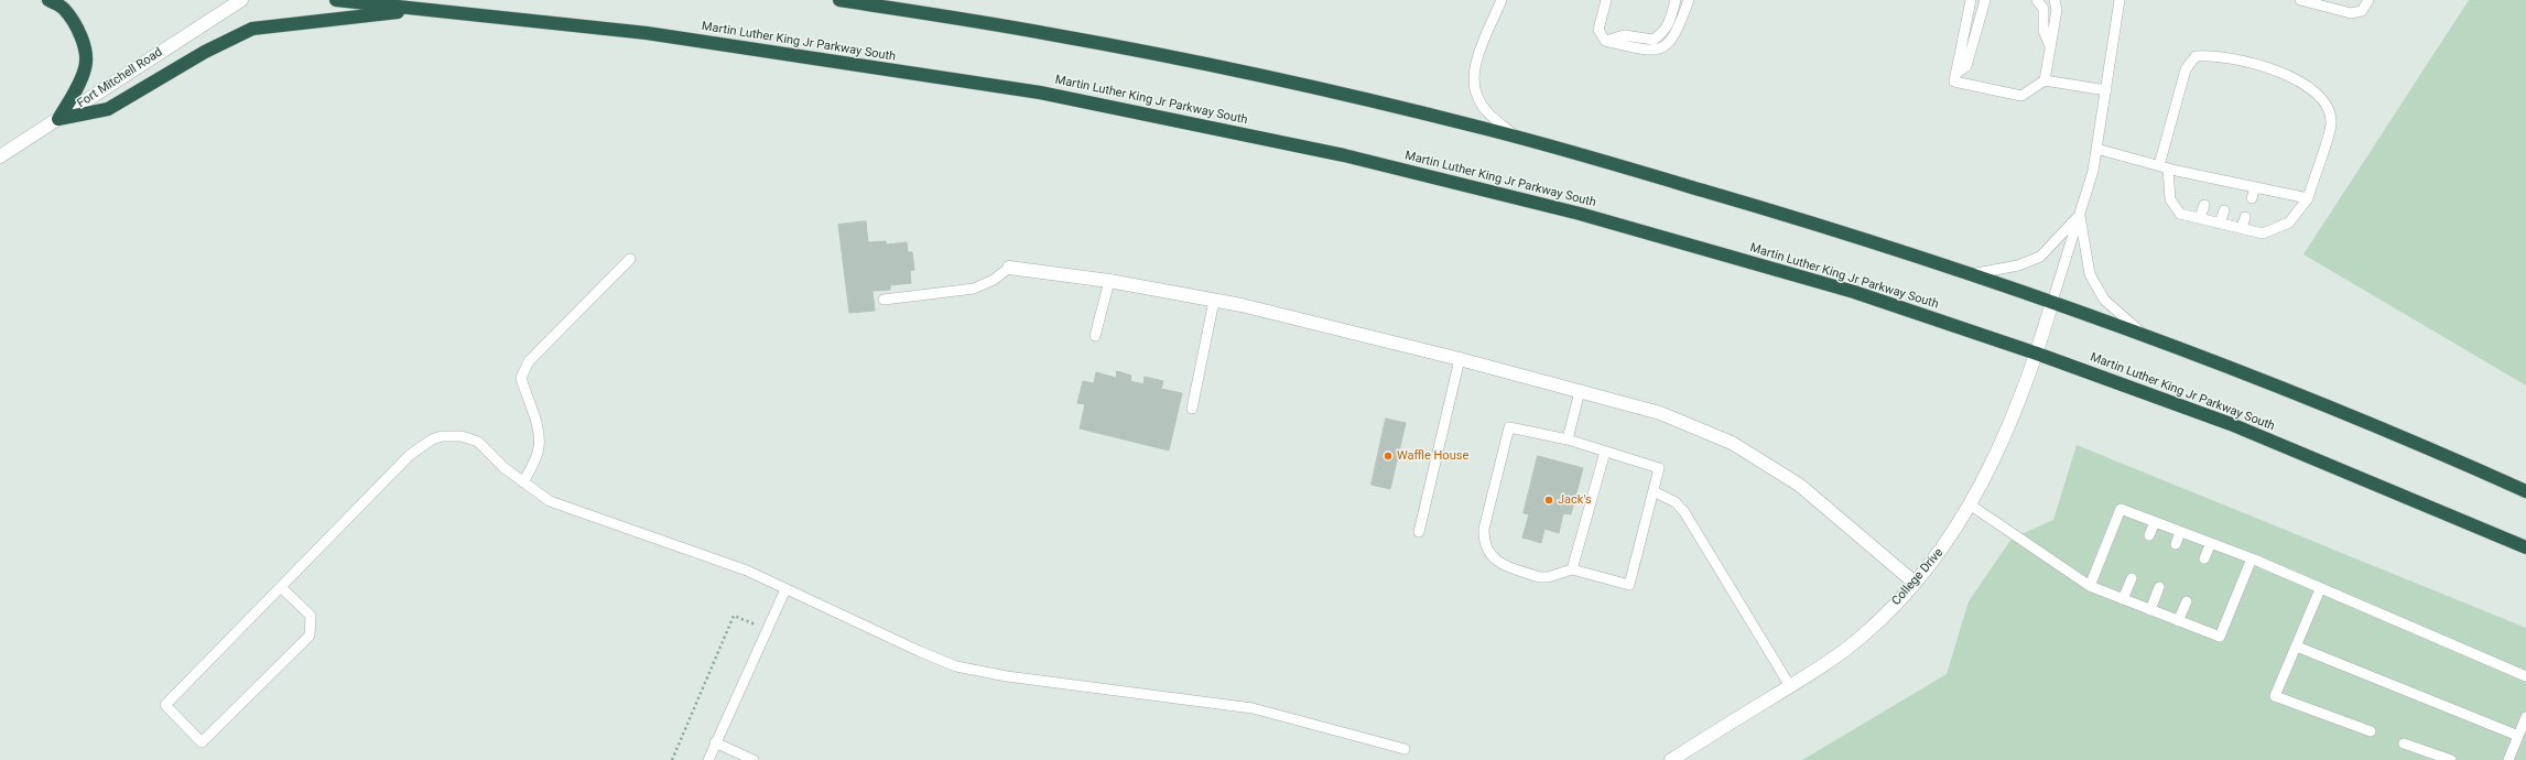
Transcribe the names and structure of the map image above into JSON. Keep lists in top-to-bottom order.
{
  "streets": {
    "highway": ["Martin Luther King Jr Parkway South"],
    "street": ["Fort Mitchell Road", "College Drive"]
  },
  "crossings": [
    ["Martin Luther King Jr Parkway South", "College Drive"]
  ],
  "places": ["Waffle House", "Jack's"]
}
